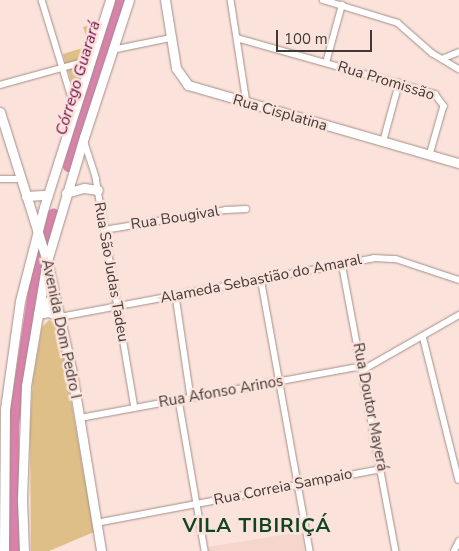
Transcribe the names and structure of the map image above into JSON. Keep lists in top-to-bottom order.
{
  "streets": {
    "main road": ["Rua Cisplatina", "Avenida Dom Pedro I"],
    "street": [
      "Rua Promissão",
      "Rua Bougival",
      "Rua São Judas Tadeu",
      "Alameda Sebastião do Amaral",
      "Rua Afonso Arinos",
      "Rua Doutor Mayerá",
      "Rua Correia Sampaio"
    ]
  },
  "crossings": [
    ["Rua Promissão", "Rua Cisplatina"],
    ["Rua Bougival", "Rua São Judas Tadeu"],
    ["Rua São Judas Tadeu", "Alameda Sebastião do Amaral"],
    ["Rua São Judas Tadeu", "Rua Afonso Arinos"],
    ["Alameda Sebastião do Amaral", "Avenida Dom Pedro I"],
    ["Alameda Sebastião do Amaral", "Rua Doutor Mayerá"],
    ["Avenida Dom Pedro I", "Rua Afonso Arinos"],
    ["Avenida Dom Pedro I", "Rua Correia Sampaio"],
    ["Rua Afonso Arinos", "Rua Doutor Mayerá"],
    ["Rua Doutor Mayerá", "Rua Correia Sampaio"]
  ],
  "districts": ["VILA TIBIRIÇÁ"],
  "water": ["Córrego Guarará"],
  "scale_bar": "100 m"
}
